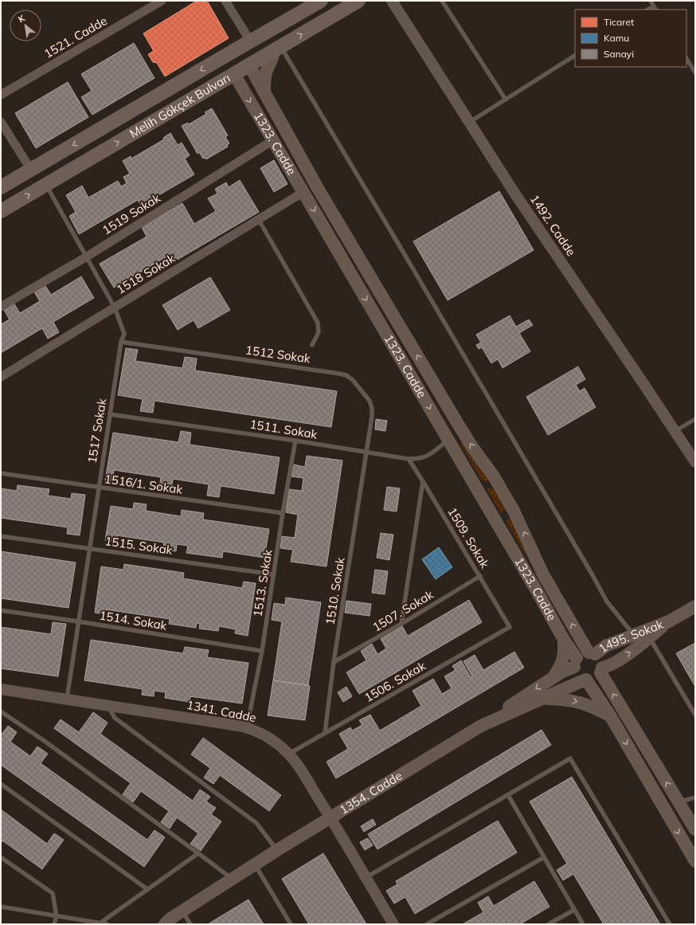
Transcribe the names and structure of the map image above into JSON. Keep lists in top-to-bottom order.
{
  "streets": {
    "main road": [
      "Melih Gökçek Bulvarı",
      "1323. Cadde",
      "1495. Sokak",
      "1354. Cadde"
    ],
    "street": [
      "1521. Cadde",
      "1519 Sokak",
      "1492. Cadde",
      "1518 Sokak",
      "1341. Cadde"
    ],
    "lane": [
      "1512 Sokak",
      "1511. Sokak",
      "1517 Sokak",
      "1516/1. Sokak",
      "1509. Sokak",
      "1515. Sokak",
      "1513. Sokak",
      "1510. Sokak",
      "1507. Sokak",
      "1514. Sokak",
      "1506. Sokak"
    ]
  },
  "crossings": [
    ["Melih Gökçek Bulvarı", "1323. Cadde"],
    ["Melih Gökçek Bulvarı", "1517 Sokak"],
    ["1323. Cadde", "1519 Sokak"],
    ["1323. Cadde", "1518 Sokak"],
    ["1323. Cadde", "1511. Sokak"],
    ["1323. Cadde", "1495. Sokak"],
    ["1323. Cadde", "1354. Cadde"],
    ["1519 Sokak", "1517 Sokak"],
    ["1518 Sokak", "1517 Sokak"],
    ["1512 Sokak", "1511. Sokak"],
    ["1512 Sokak", "1517 Sokak"],
    ["1512 Sokak", "1510. Sokak"],
    ["1511. Sokak", "1517 Sokak"],
    ["1511. Sokak", "1509. Sokak"],
    ["1511. Sokak", "1513. Sokak"],
    ["1511. Sokak", "1510. Sokak"],
    ["1517 Sokak", "1516/1. Sokak"],
    ["1517 Sokak", "1515. Sokak"],
    ["1517 Sokak", "1514. Sokak"],
    ["1517 Sokak", "1341. Cadde"],
    ["1516/1. Sokak", "1513. Sokak"],
    ["1509. Sokak", "1507. Sokak"],
    ["1509. Sokak", "1506. Sokak"],
    ["1515. Sokak", "1513. Sokak"],
    ["1513. Sokak", "1514. Sokak"],
    ["1513. Sokak", "1341. Cadde"],
    ["1510. Sokak", "1507. Sokak"],
    ["1510. Sokak", "1506. Sokak"],
    ["1495. Sokak", "1354. Cadde"],
    ["1506. Sokak", "1341. Cadde"],
    ["1341. Cadde", "1354. Cadde"]
  ],
  "legend": ["Ticaret", "Kamu", "Sanayi"],
  "north": "top left"
}
